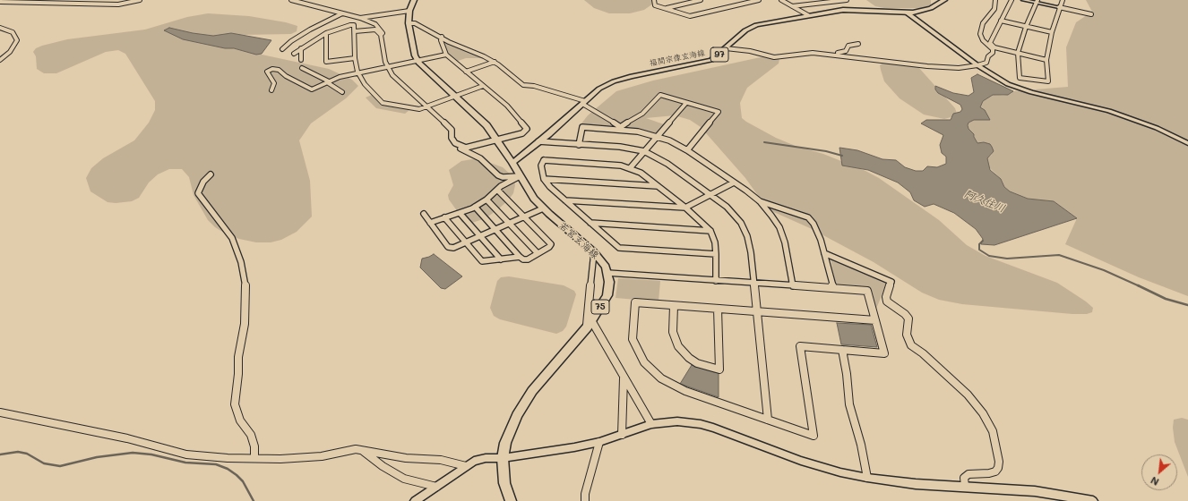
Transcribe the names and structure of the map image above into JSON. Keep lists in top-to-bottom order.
{
  "streets": {
    "main road": [
      "97",
      "福間宗像玄海線",
      "若宮玄海線",
      "75"
    ]
  },
  "crossings": [
    ["福間宗像玄海線", "若宮玄海線"]
  ],
  "water": ["阿久住川"],
  "north": "bottom left"
}
